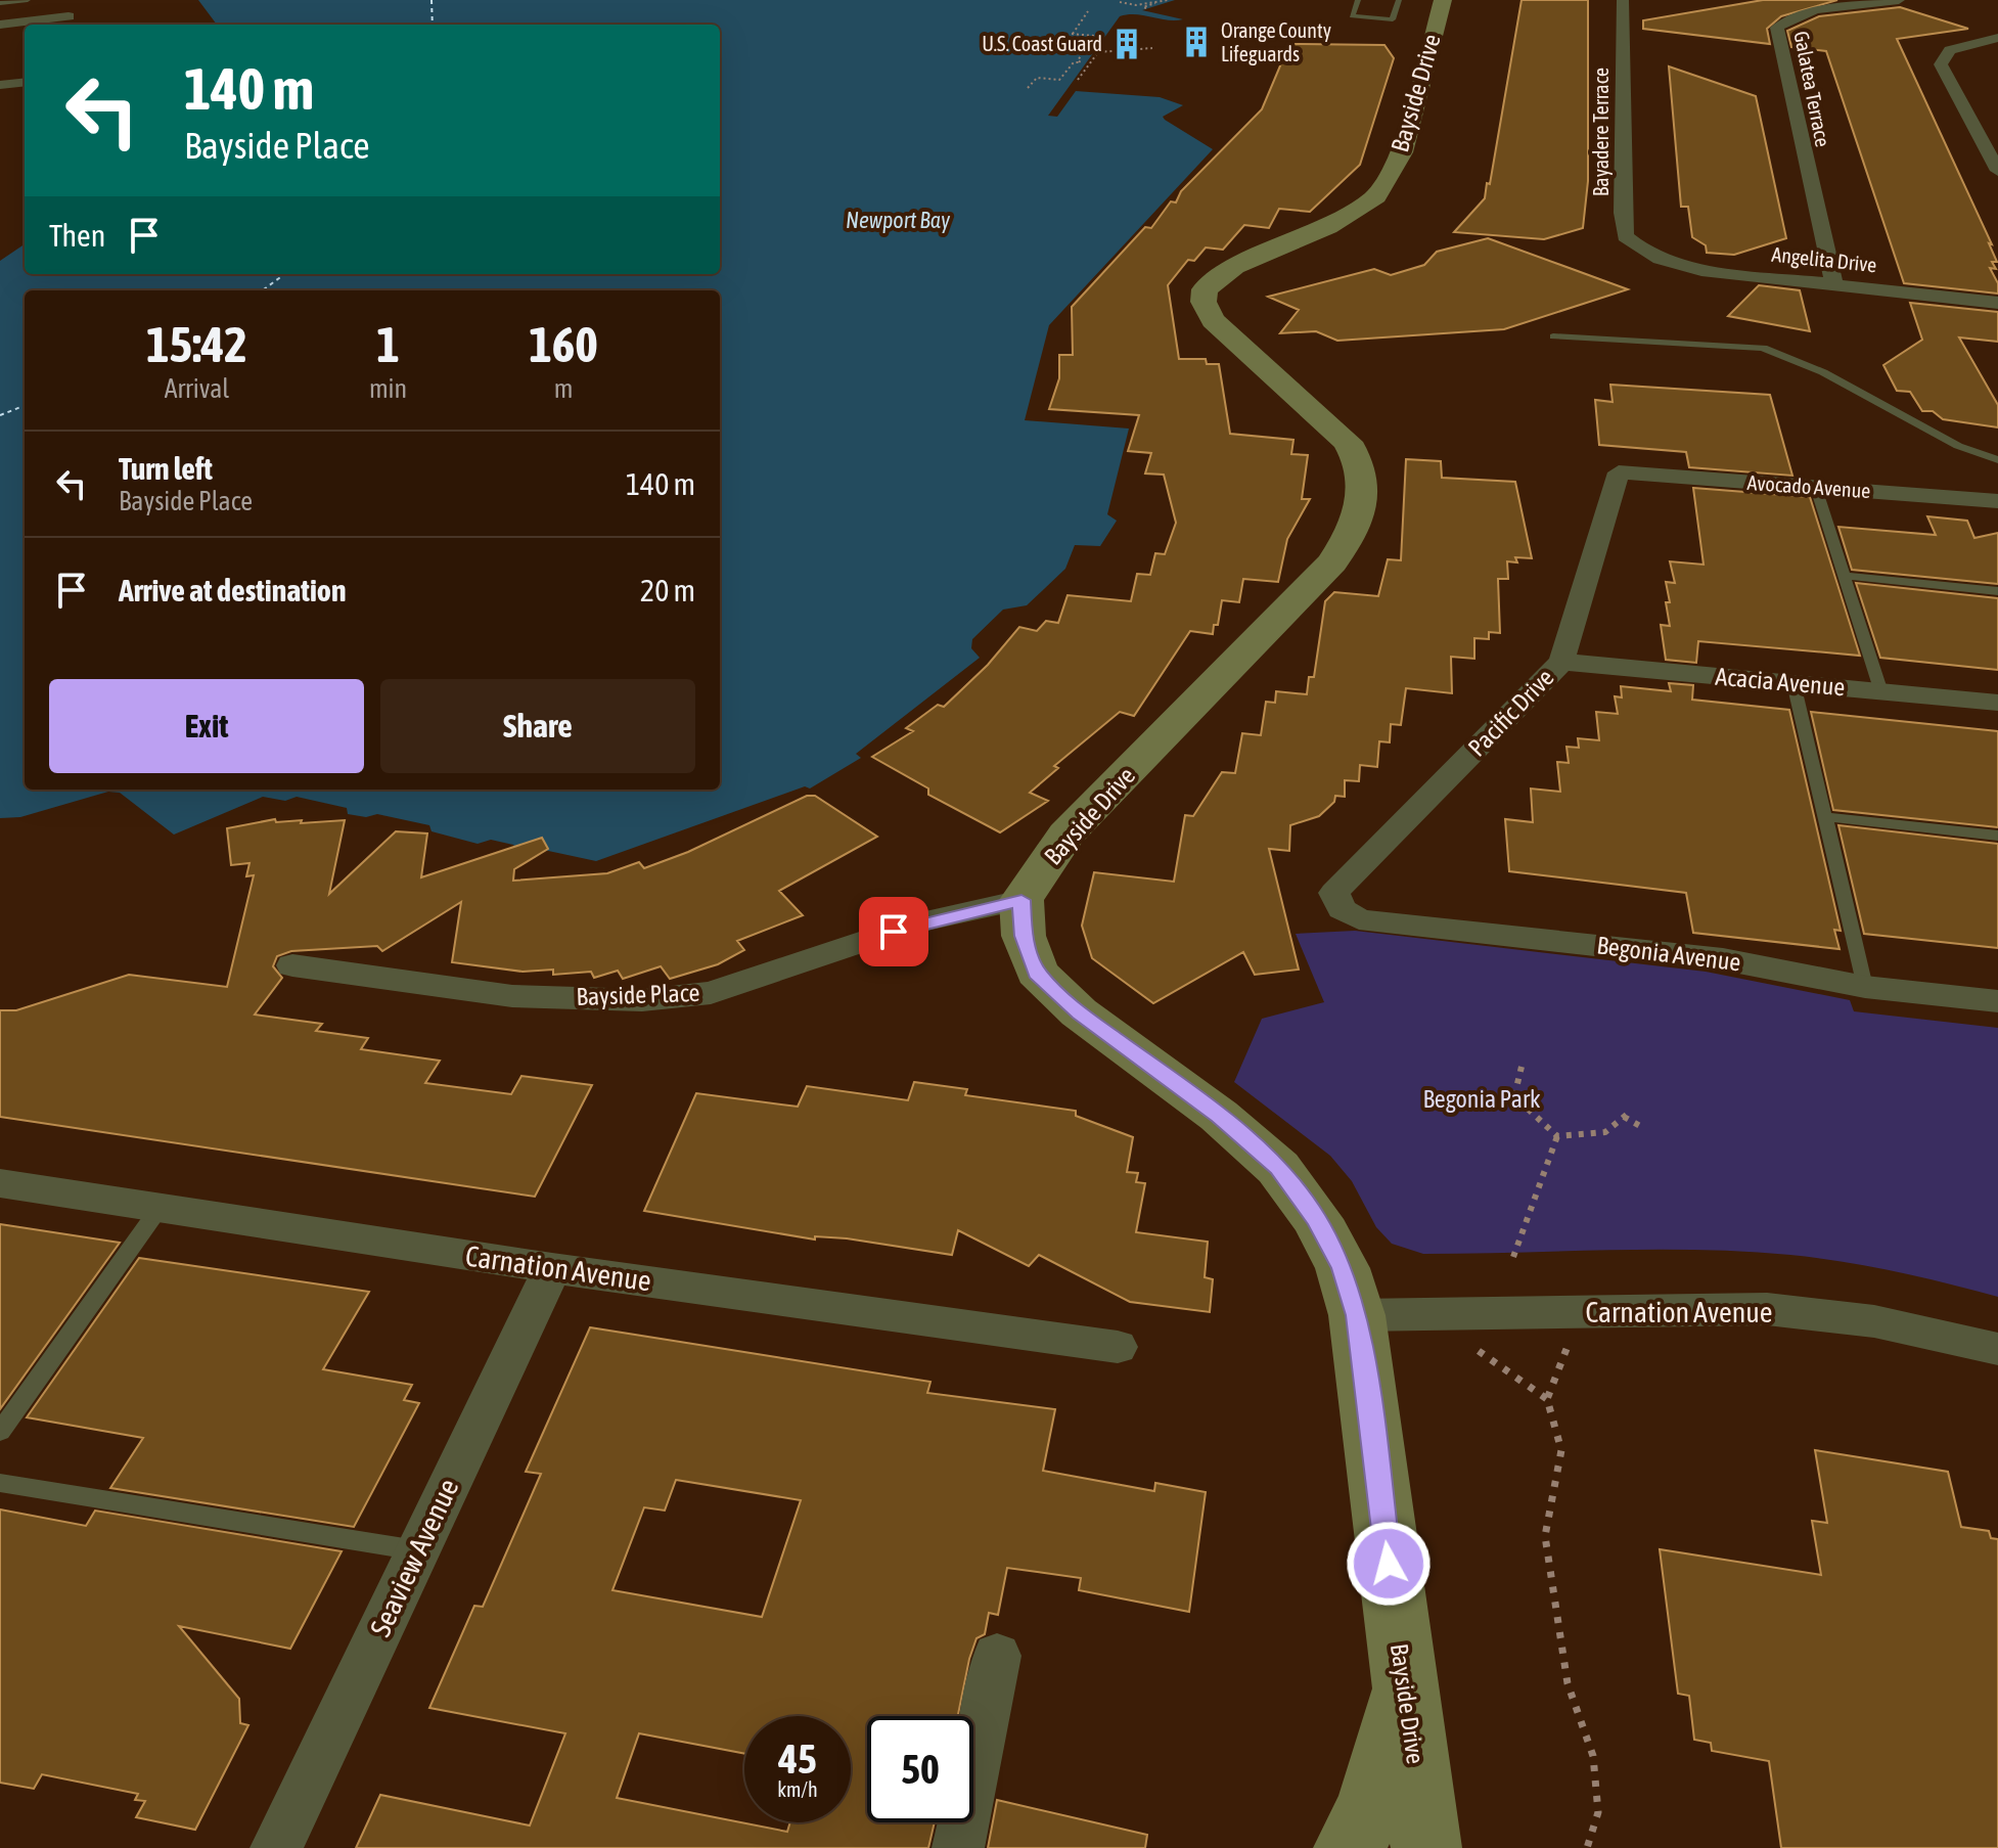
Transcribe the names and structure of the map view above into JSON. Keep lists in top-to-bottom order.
{
  "streets": {
    "main road": ["Bayside Drive"],
    "street": [
      "Galatea Terrace",
      "Bayadere Terrace",
      "Angelita Drive",
      "Avocado Avenue",
      "Acacia Avenue",
      "Pacific Drive",
      "Begonia Avenue",
      "Bayside Place",
      "Carnation Avenue",
      "Seaview Avenue"
    ]
  },
  "crossings": [
    ["Galatea Terrace", "Angelita Drive"],
    ["Bayside Drive", "Bayside Place"],
    ["Bayside Drive", "Carnation Avenue"],
    ["Bayadere Terrace", "Angelita Drive"],
    ["Avocado Avenue", "Pacific Drive"],
    ["Acacia Avenue", "Pacific Drive"],
    ["Pacific Drive", "Begonia Avenue"],
    ["Carnation Avenue", "Seaview Avenue"]
  ],
  "water": ["Newport Bay"],
  "parks": ["Begonia Park"],
  "places": {
    "building": ["Orange County Lifeguards", "U.S. Coast Guard"]
  },
  "page": {
    "turn": ["140 m", "Bayside Place"],
    "then": "Then",
    "eta": [
      "15:42",
      "Arrival",
      "1",
      "min",
      "160",
      "m"
    ],
    "list": [
      {
        "name": "Turn left",
        "note": "Bayside Place",
        "value": "140 m"
      },
      {
        "name": "Arrive at destination",
        "value": "20 m"
      }
    ],
    "buttons": ["Exit", "Share"],
    "speed": "45 km/h",
    "limit": "50"
  }
}
